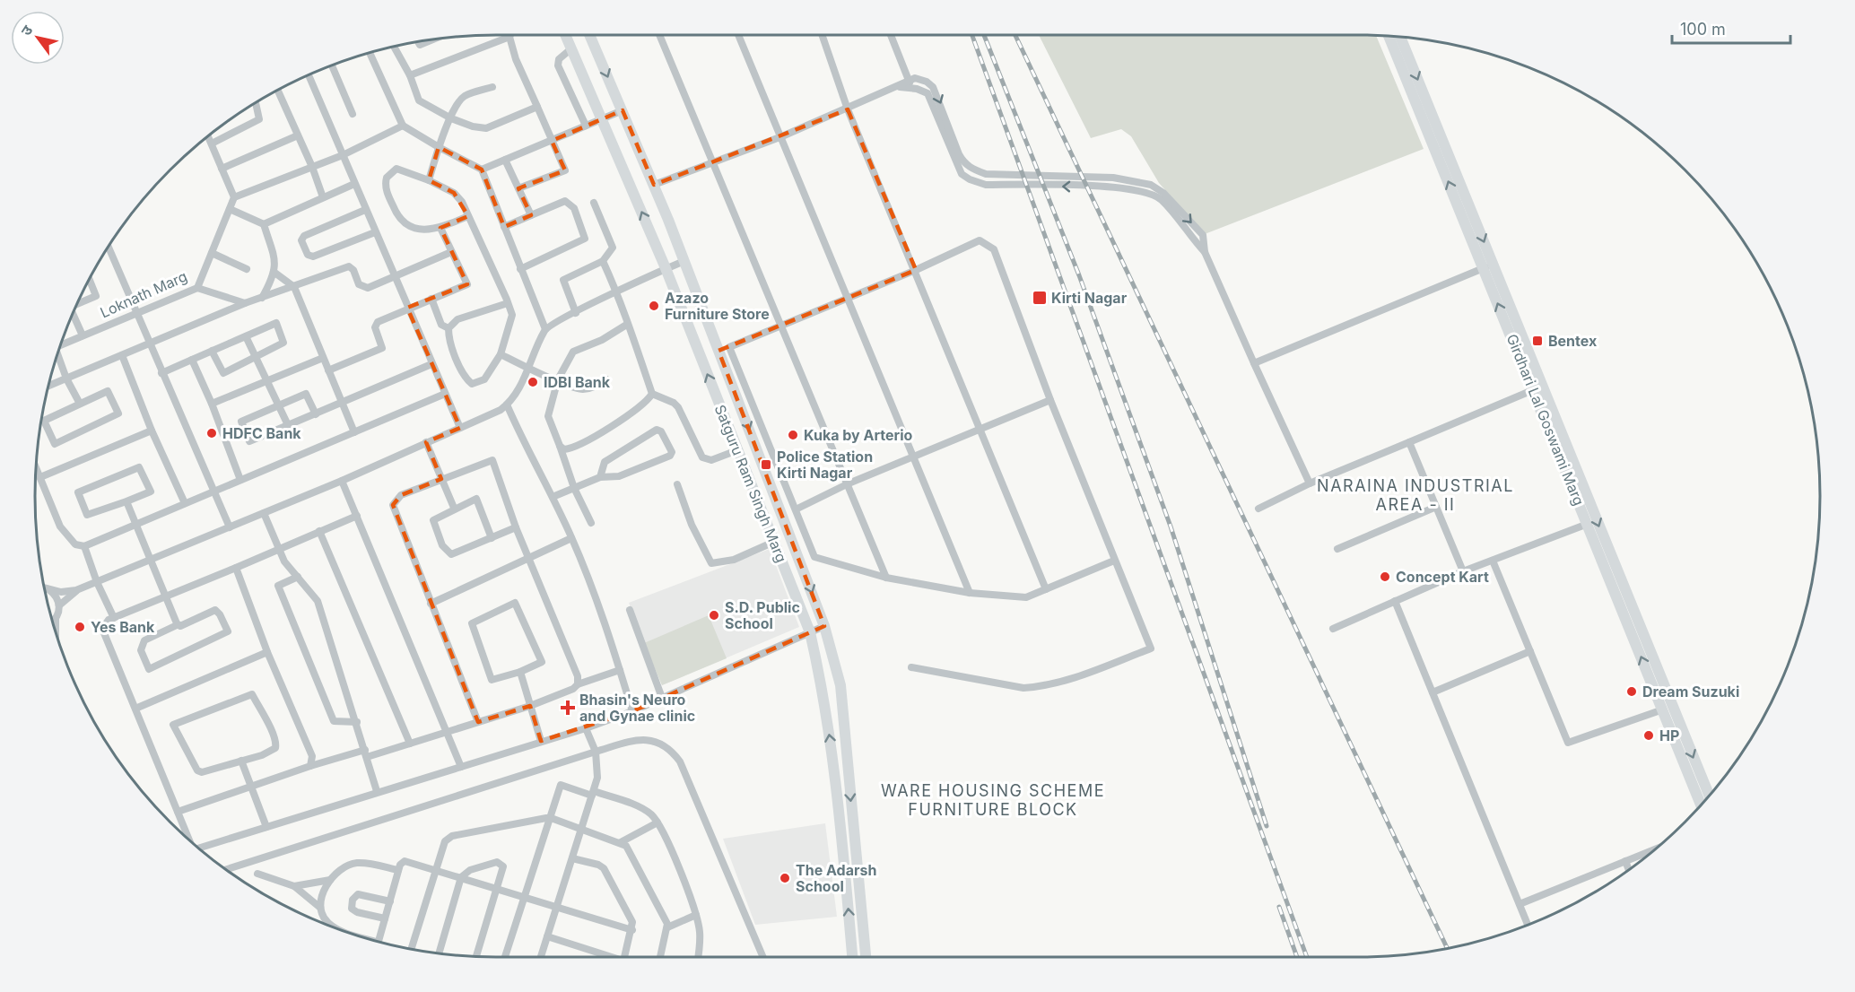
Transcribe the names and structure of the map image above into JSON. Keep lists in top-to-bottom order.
{
  "streets": {
    "main road": ["Girdhari Lal Goswami Marg", "Satguru Ram Singh Marg"],
    "street": ["Loknath Marg"]
  },
  "districts": ["NARAINA INDUSTRIAL AREA - II", "WARE HOUSING SCHEME FURNITURE BLOCK"],
  "places": {
    "transit": ["Kirti Nagar", "Bentex", "Police Station Kirti Nagar"],
    "other": [
      "Azazo Furniture Store",
      "IDBI Bank",
      "HDFC Bank",
      "Kuka by Arterio",
      "Concept Kart",
      "S.D. Public School",
      "Yes Bank",
      "Dream Suzuki",
      "HP",
      "The Adarsh School"
    ],
    "health": ["Bhasin's Neuro and Gynae clinic"]
  },
  "scale_bar": "100 m",
  "north": "top left"
}
